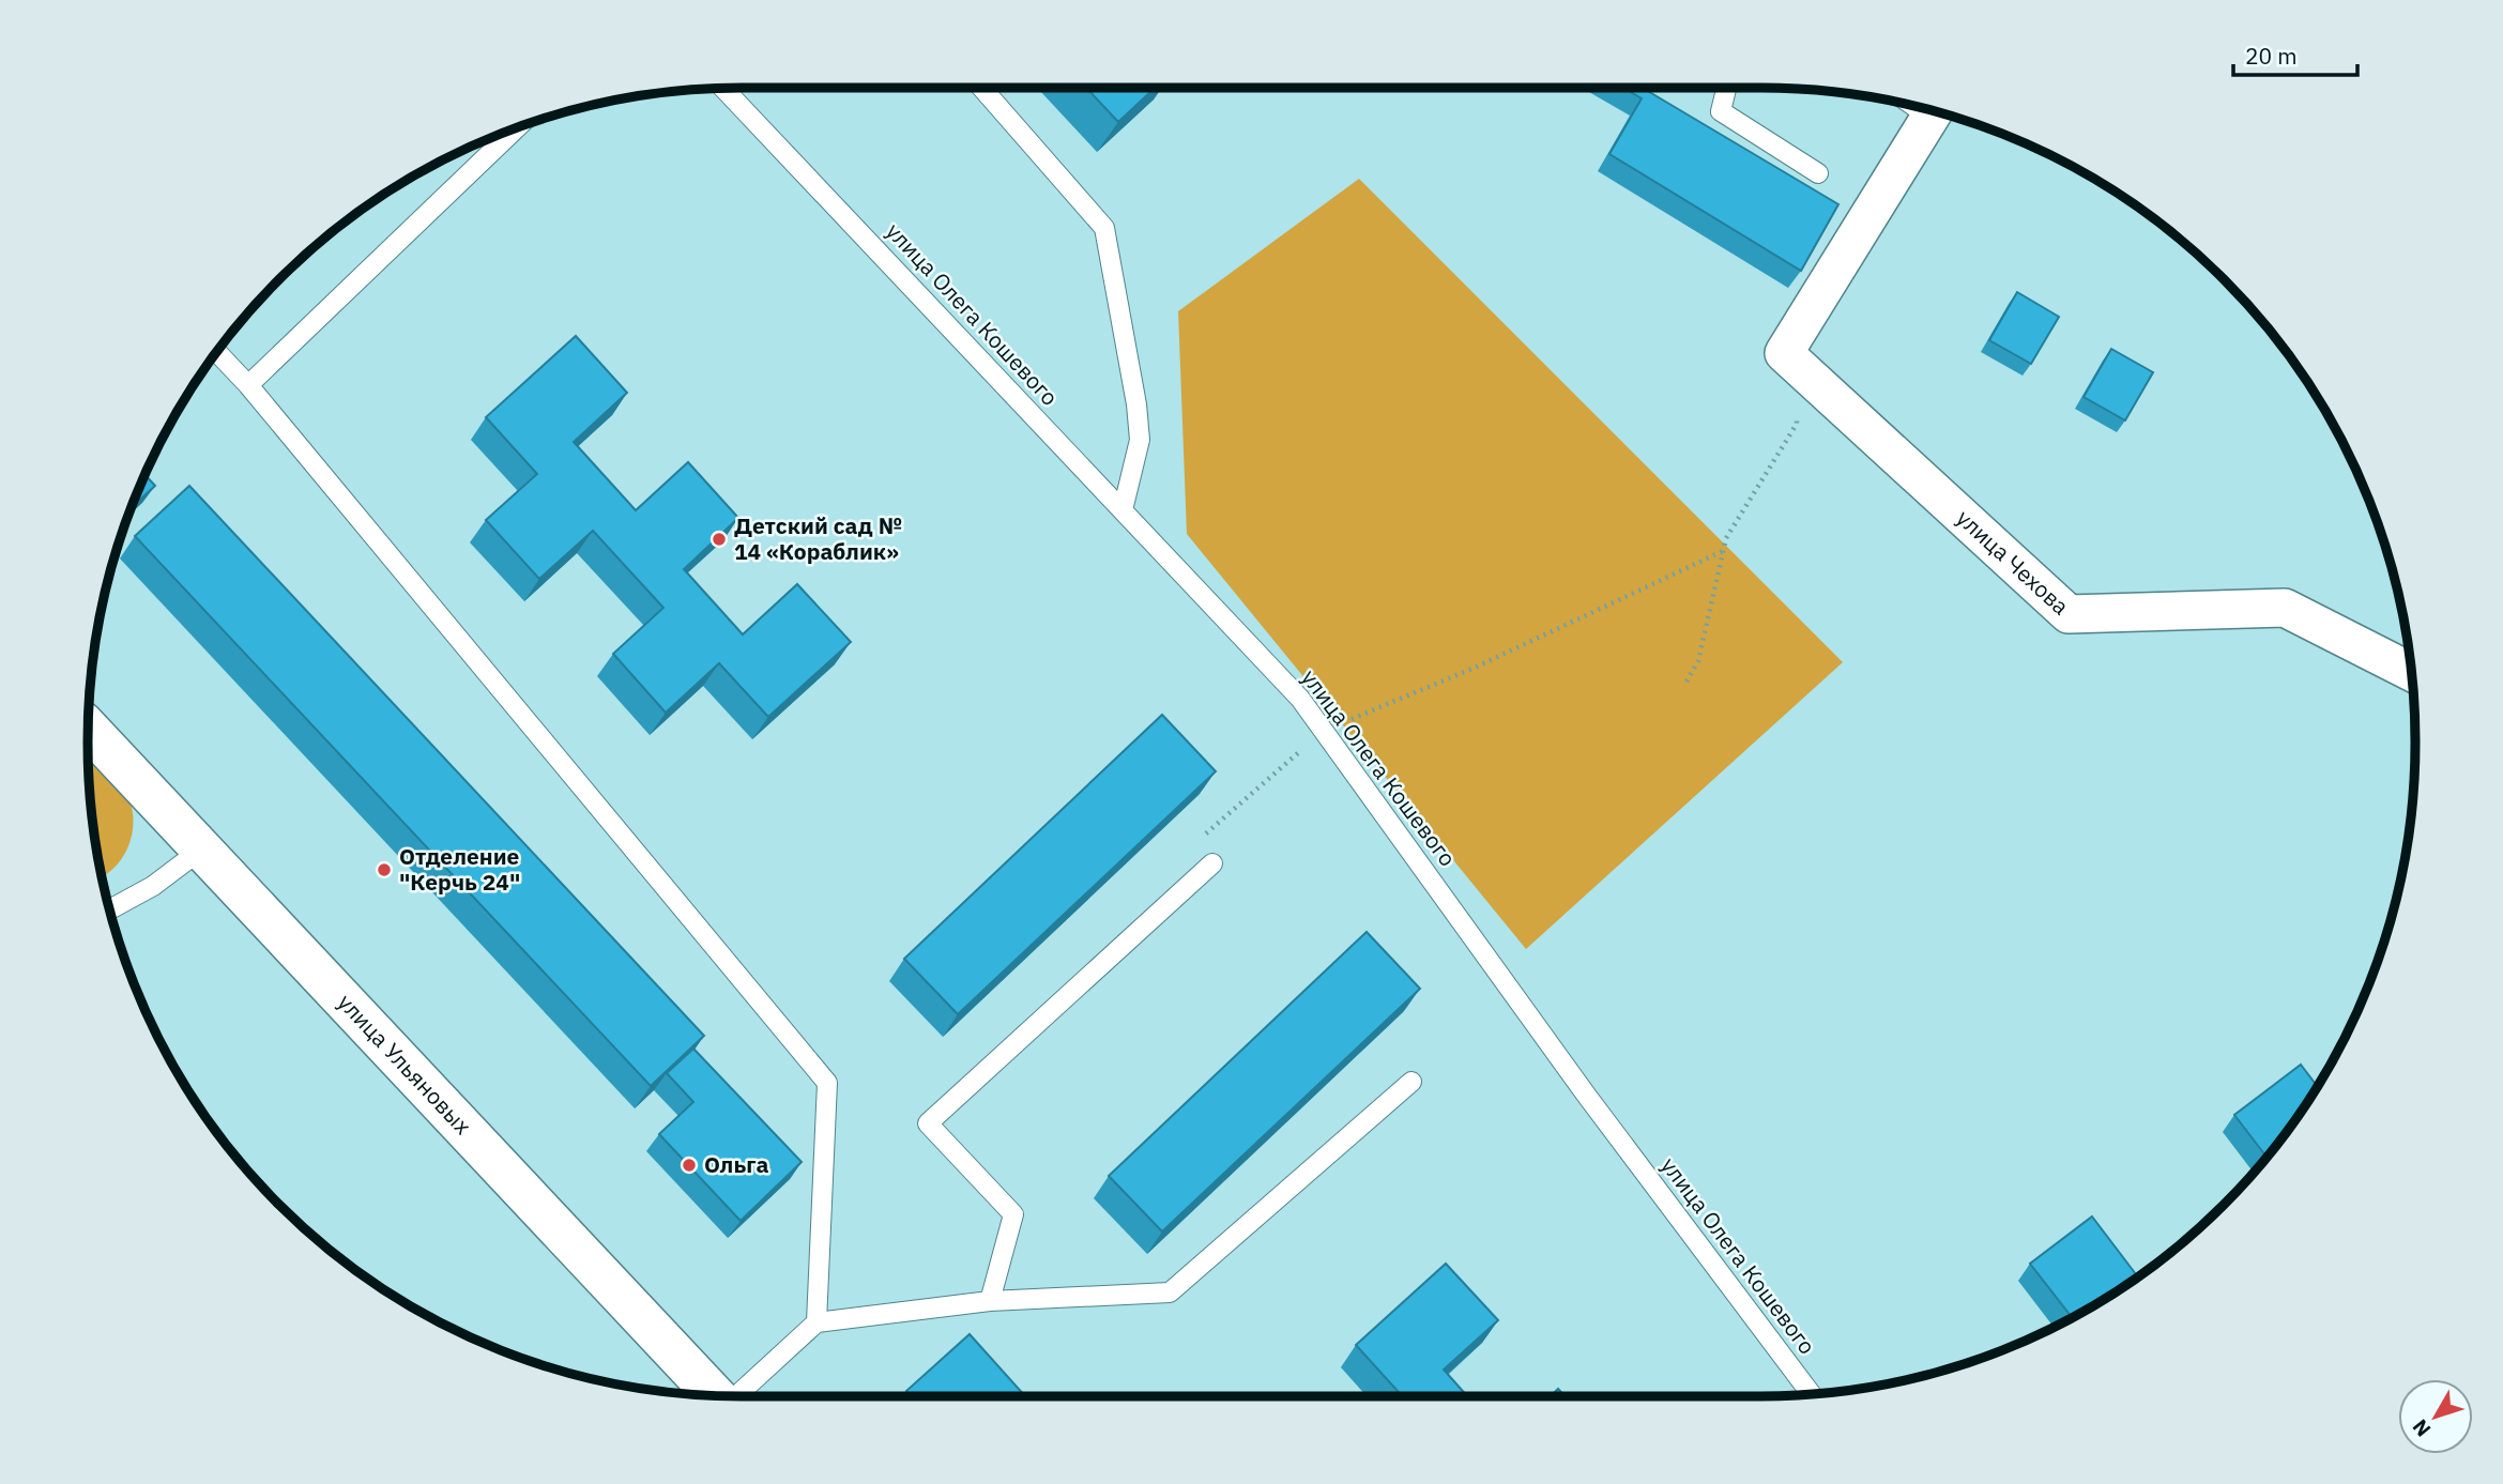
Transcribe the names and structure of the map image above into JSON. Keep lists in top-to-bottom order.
{
  "streets": {
    "street": ["улица Чехова", "улица Ульяновых"],
    "lane": ["улица Олега Кошевого"]
  },
  "places": ["Детский сад № 14 «Кораблик»", "Отделение \"Керчь 24\"", "Ольга"],
  "scale_bar": "20 m",
  "north": "bottom left"
}
